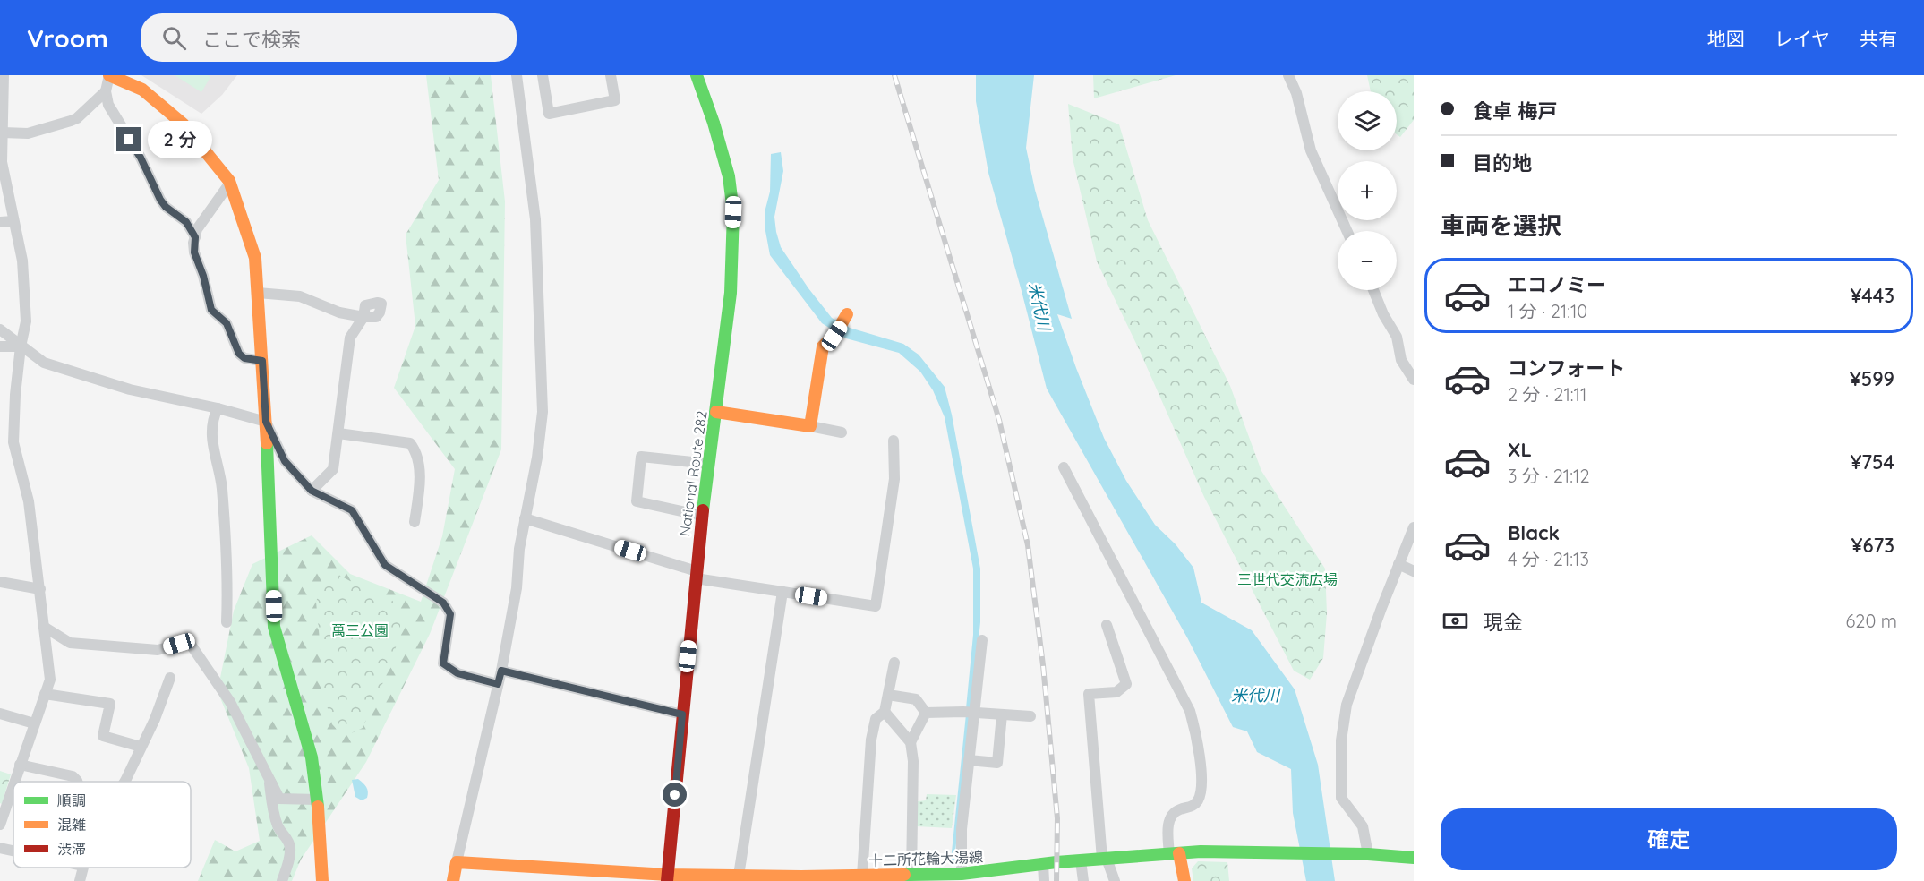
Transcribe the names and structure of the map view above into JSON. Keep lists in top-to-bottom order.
{
  "streets": {
    "main road": ["National Route 282", "十二所花輪大湯線"]
  },
  "crossings": [
    ["National Route 282", "十二所花輪大湯線"]
  ],
  "water": ["米代川"],
  "parks": ["三世代交流広場", "萬三公園"],
  "legend": ["順調", "混雑", "渋滞"],
  "page": {
    "header": "Vroom",
    "search": "ここで検索",
    "nav": ["地図", "レイヤ", "共有"],
    "banner": ["食卓 梅戸", "目的地"],
    "map_buttons": ["+", "−"],
    "bubble": "2 分",
    "heading": "車両を選択",
    "list": [
      {
        "name": "エコノミー",
        "note": "1 分 · 21:10",
        "value": "¥443"
      },
      {
        "name": "コンフォート",
        "note": "2 分 · 21:11",
        "value": "¥599"
      },
      {
        "name": "XL",
        "note": "3 分 · 21:12",
        "value": "¥754"
      },
      {
        "name": "Black",
        "note": "4 分 · 21:13",
        "value": "¥673"
      }
    ],
    "pay": ["現金", "620 m"],
    "buttons": "確定"
  }
}
